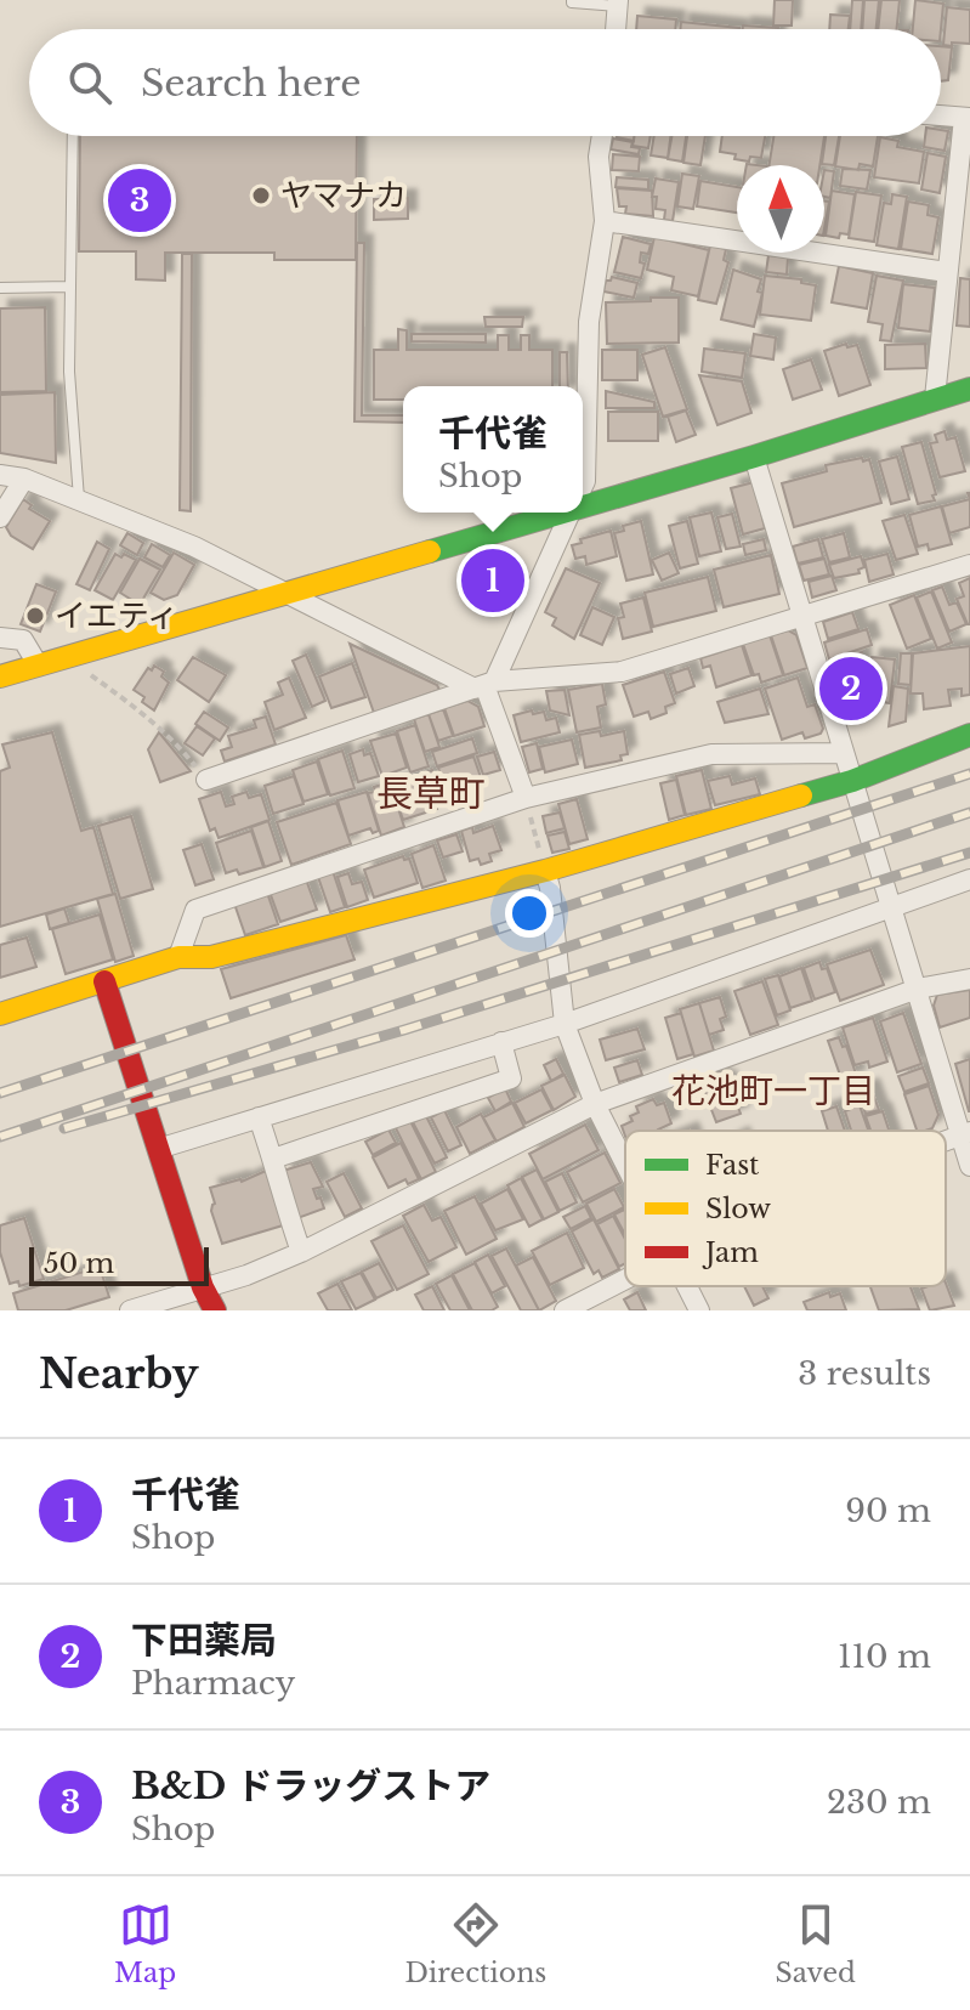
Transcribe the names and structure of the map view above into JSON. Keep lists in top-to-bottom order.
{
  "districts": ["長草町", "花池町一丁目"],
  "places": ["ヤマナカ", "イエティ"],
  "legend": ["Fast", "Slow", "Jam"],
  "scale_bar": "50 m",
  "north": "top",
  "page": {
    "search": "Search here",
    "pins": ["3", "1", "2"],
    "popup": ["千代雀", "Shop"],
    "scale": "50 m",
    "heading": ["Nearby", "3 results"],
    "list": [
      {
        "mark": "1",
        "name": "千代雀",
        "note": "Shop",
        "value": "90 m"
      },
      {
        "mark": "2",
        "name": "下田薬局",
        "note": "Pharmacy",
        "value": "110 m"
      },
      {
        "mark": "3",
        "name": "B&D ドラッグストア",
        "note": "Shop",
        "value": "230 m"
      }
    ],
    "nav": ["Map", "Directions", "Saved"]
  }
}
